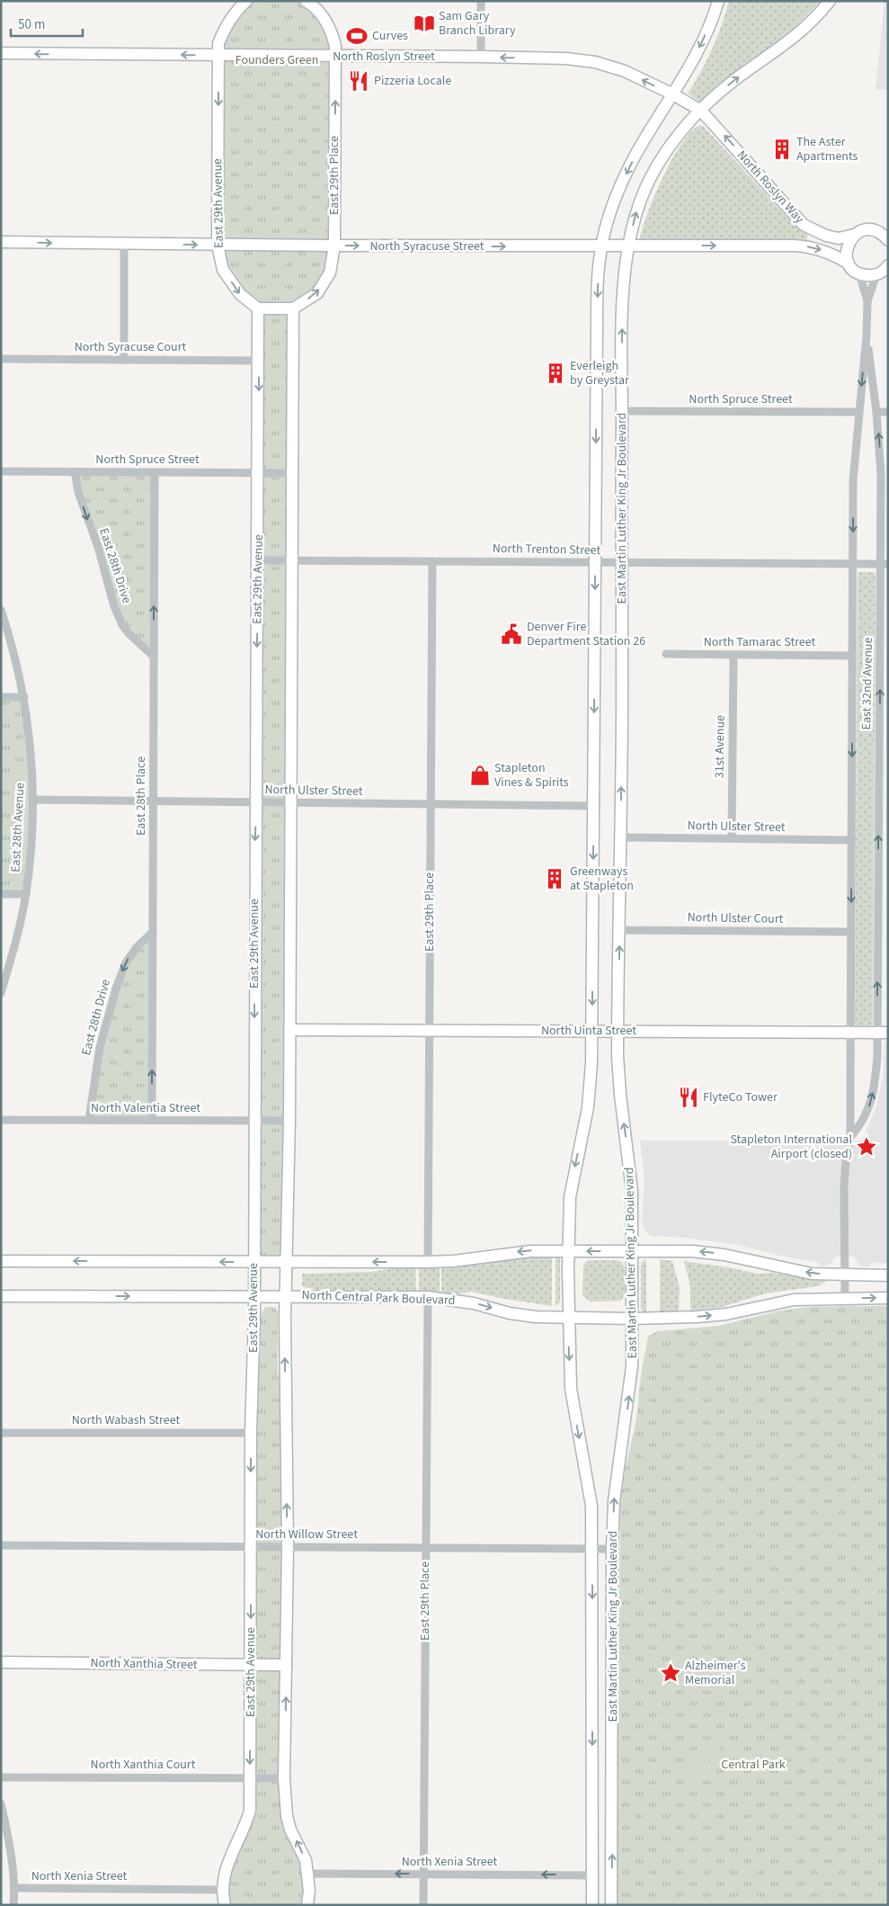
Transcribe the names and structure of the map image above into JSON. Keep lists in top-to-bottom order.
{
  "streets": {
    "street": [
      "North Roslyn Street",
      "East 29th Place",
      "North Roslyn Way",
      "East 29th Avenue",
      "North Syracuse Street",
      "North Syracuse Court",
      "North Spruce Street",
      "East Martin Luther King Jr Boulevard",
      "North Trenton Street",
      "East 28th Drive",
      "North Tamarac Street",
      "East 32nd Avenue",
      "31st Avenue",
      "North Ulster Street",
      "East 28th Place",
      "East 28th Avenue",
      "North Ulster Court",
      "North Uinta Street",
      "North Valentia Street",
      "North Central Park Boulevard",
      "North Wabash Street",
      "North Willow Street",
      "North Xanthia Street",
      "North Xanthia Court",
      "North Xenia Street"
    ]
  },
  "crossings": [
    ["North Roslyn Street", "East 29th Place"],
    ["North Roslyn Street", "North Roslyn Way"],
    ["North Roslyn Street", "East 29th Avenue"],
    ["North Roslyn Street", "East Martin Luther King Jr Boulevard"],
    ["East 29th Place", "North Syracuse Street"],
    ["East 29th Place", "North Trenton Street"],
    ["East 29th Place", "North Ulster Street"],
    ["East 29th Place", "North Uinta Street"],
    ["East 29th Place", "North Central Park Boulevard"],
    ["East 29th Place", "North Willow Street"],
    ["East 29th Place", "North Xenia Street"],
    ["North Roslyn Way", "East Martin Luther King Jr Boulevard"],
    ["East 29th Avenue", "North Syracuse Street"],
    ["East 29th Avenue", "North Syracuse Court"],
    ["East 29th Avenue", "North Spruce Street"],
    ["East 29th Avenue", "North Trenton Street"],
    ["East 29th Avenue", "North Ulster Street"],
    ["East 29th Avenue", "North Valentia Street"],
    ["East 29th Avenue", "North Central Park Boulevard"],
    ["East 29th Avenue", "North Wabash Street"],
    ["East 29th Avenue", "North Willow Street"],
    ["East 29th Avenue", "North Xanthia Street"],
    ["East 29th Avenue", "North Xanthia Court"],
    ["East 29th Avenue", "North Xenia Street"],
    ["North Syracuse Street", "East Martin Luther King Jr Boulevard"],
    ["North Syracuse Street", "East 32nd Avenue"],
    ["North Spruce Street", "East Martin Luther King Jr Boulevard"],
    ["North Spruce Street", "East 28th Drive"],
    ["North Spruce Street", "East 32nd Avenue"],
    ["North Spruce Street", "East 28th Place"],
    ["East Martin Luther King Jr Boulevard", "North Trenton Street"],
    ["East Martin Luther King Jr Boulevard", "North Ulster Street"],
    ["East Martin Luther King Jr Boulevard", "North Ulster Court"],
    ["East Martin Luther King Jr Boulevard", "North Uinta Street"],
    ["East Martin Luther King Jr Boulevard", "North Central Park Boulevard"],
    ["East Martin Luther King Jr Boulevard", "North Willow Street"],
    ["East Martin Luther King Jr Boulevard", "North Xenia Street"],
    ["North Trenton Street", "East 32nd Avenue"],
    ["East 28th Drive", "East 28th Place"],
    ["East 28th Drive", "North Valentia Street"],
    ["North Tamarac Street", "East 32nd Avenue"],
    ["North Tamarac Street", "31st Avenue"],
    ["East 32nd Avenue", "North Ulster Street"],
    ["East 32nd Avenue", "North Ulster Court"],
    ["East 32nd Avenue", "North Uinta Street"],
    ["East 32nd Avenue", "North Central Park Boulevard"],
    ["31st Avenue", "North Ulster Street"],
    ["North Ulster Street", "East 28th Place"],
    ["North Ulster Street", "East 28th Avenue"],
    ["East 28th Place", "North Valentia Street"]
  ],
  "one_way": [
    "North Roslyn Street",
    "North Roslyn Way",
    "North Syracuse Street",
    "East 28th Drive",
    "East 28th Place",
    "North Xenia Street"
  ],
  "parks": ["Founders Green", "Central Park"],
  "places": {
    "library": ["Sam Gary Branch Library"],
    "sports": ["Curves"],
    "restaurant": ["Pizzeria Locale", "FlyteCo Tower"],
    "building": ["The Aster Apartments", "Everleigh by Greystar", "Greenways at Stapleton"],
    "public building": ["Denver Fire Department Station 26"],
    "shop": ["Stapleton Vines & Spirits"],
    "place": ["Stapleton International Airport (closed)", "Alzheimer's Memorial"]
  },
  "scale_bar": "50 m"
}
